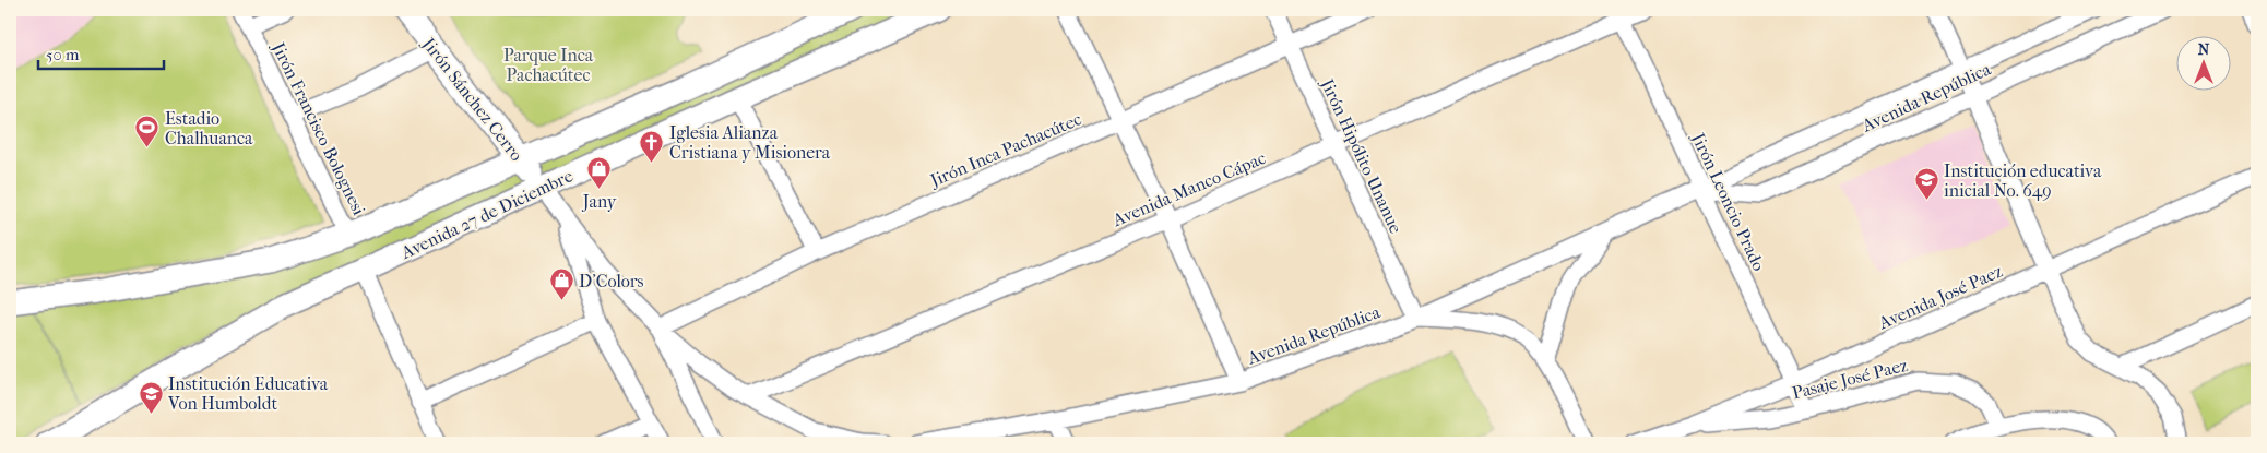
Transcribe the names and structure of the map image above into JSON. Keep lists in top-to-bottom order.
{
  "streets": {
    "street": [
      "Avenida República",
      "Jirón Sánchez Cerro",
      "Jirón Francisco Bolognesi",
      "Jirón Inca Pachacútec",
      "Jirón Hipólito Unanue",
      "Avenida Manco Cápac",
      "Jirón Leoncio Prado",
      "Avenida 27 de Diciembre",
      "Avenida José Paez",
      "Pasaje José Paez"
    ]
  },
  "crossings": [
    ["Avenida República", "Jirón Hipólito Unanue"],
    ["Avenida República", "Jirón Leoncio Prado"],
    ["Jirón Sánchez Cerro", "Avenida 27 de Diciembre"],
    ["Jirón Francisco Bolognesi", "Avenida 27 de Diciembre"],
    ["Jirón Inca Pachacútec", "Jirón Hipólito Unanue"],
    ["Jirón Hipólito Unanue", "Avenida Manco Cápac"],
    ["Avenida Manco Cápac", "Jirón Leoncio Prado"],
    ["Jirón Leoncio Prado", "Avenida José Paez"],
    ["Jirón Leoncio Prado", "Pasaje José Paez"],
    ["Avenida José Paez", "Pasaje José Paez"]
  ],
  "parks": ["Parque Inca Pachacútec"],
  "places": {
    "sports": ["Estadio Chalhuanca"],
    "church": ["Iglesia Alianza Cristiana y Misionera"],
    "shop": ["Jany", "D'Colors"],
    "school or university": ["Institución educativa inicial No. 649", "Institución Educativa Von Humboldt"]
  },
  "scale_bar": "50 m",
  "north": "top"
}
